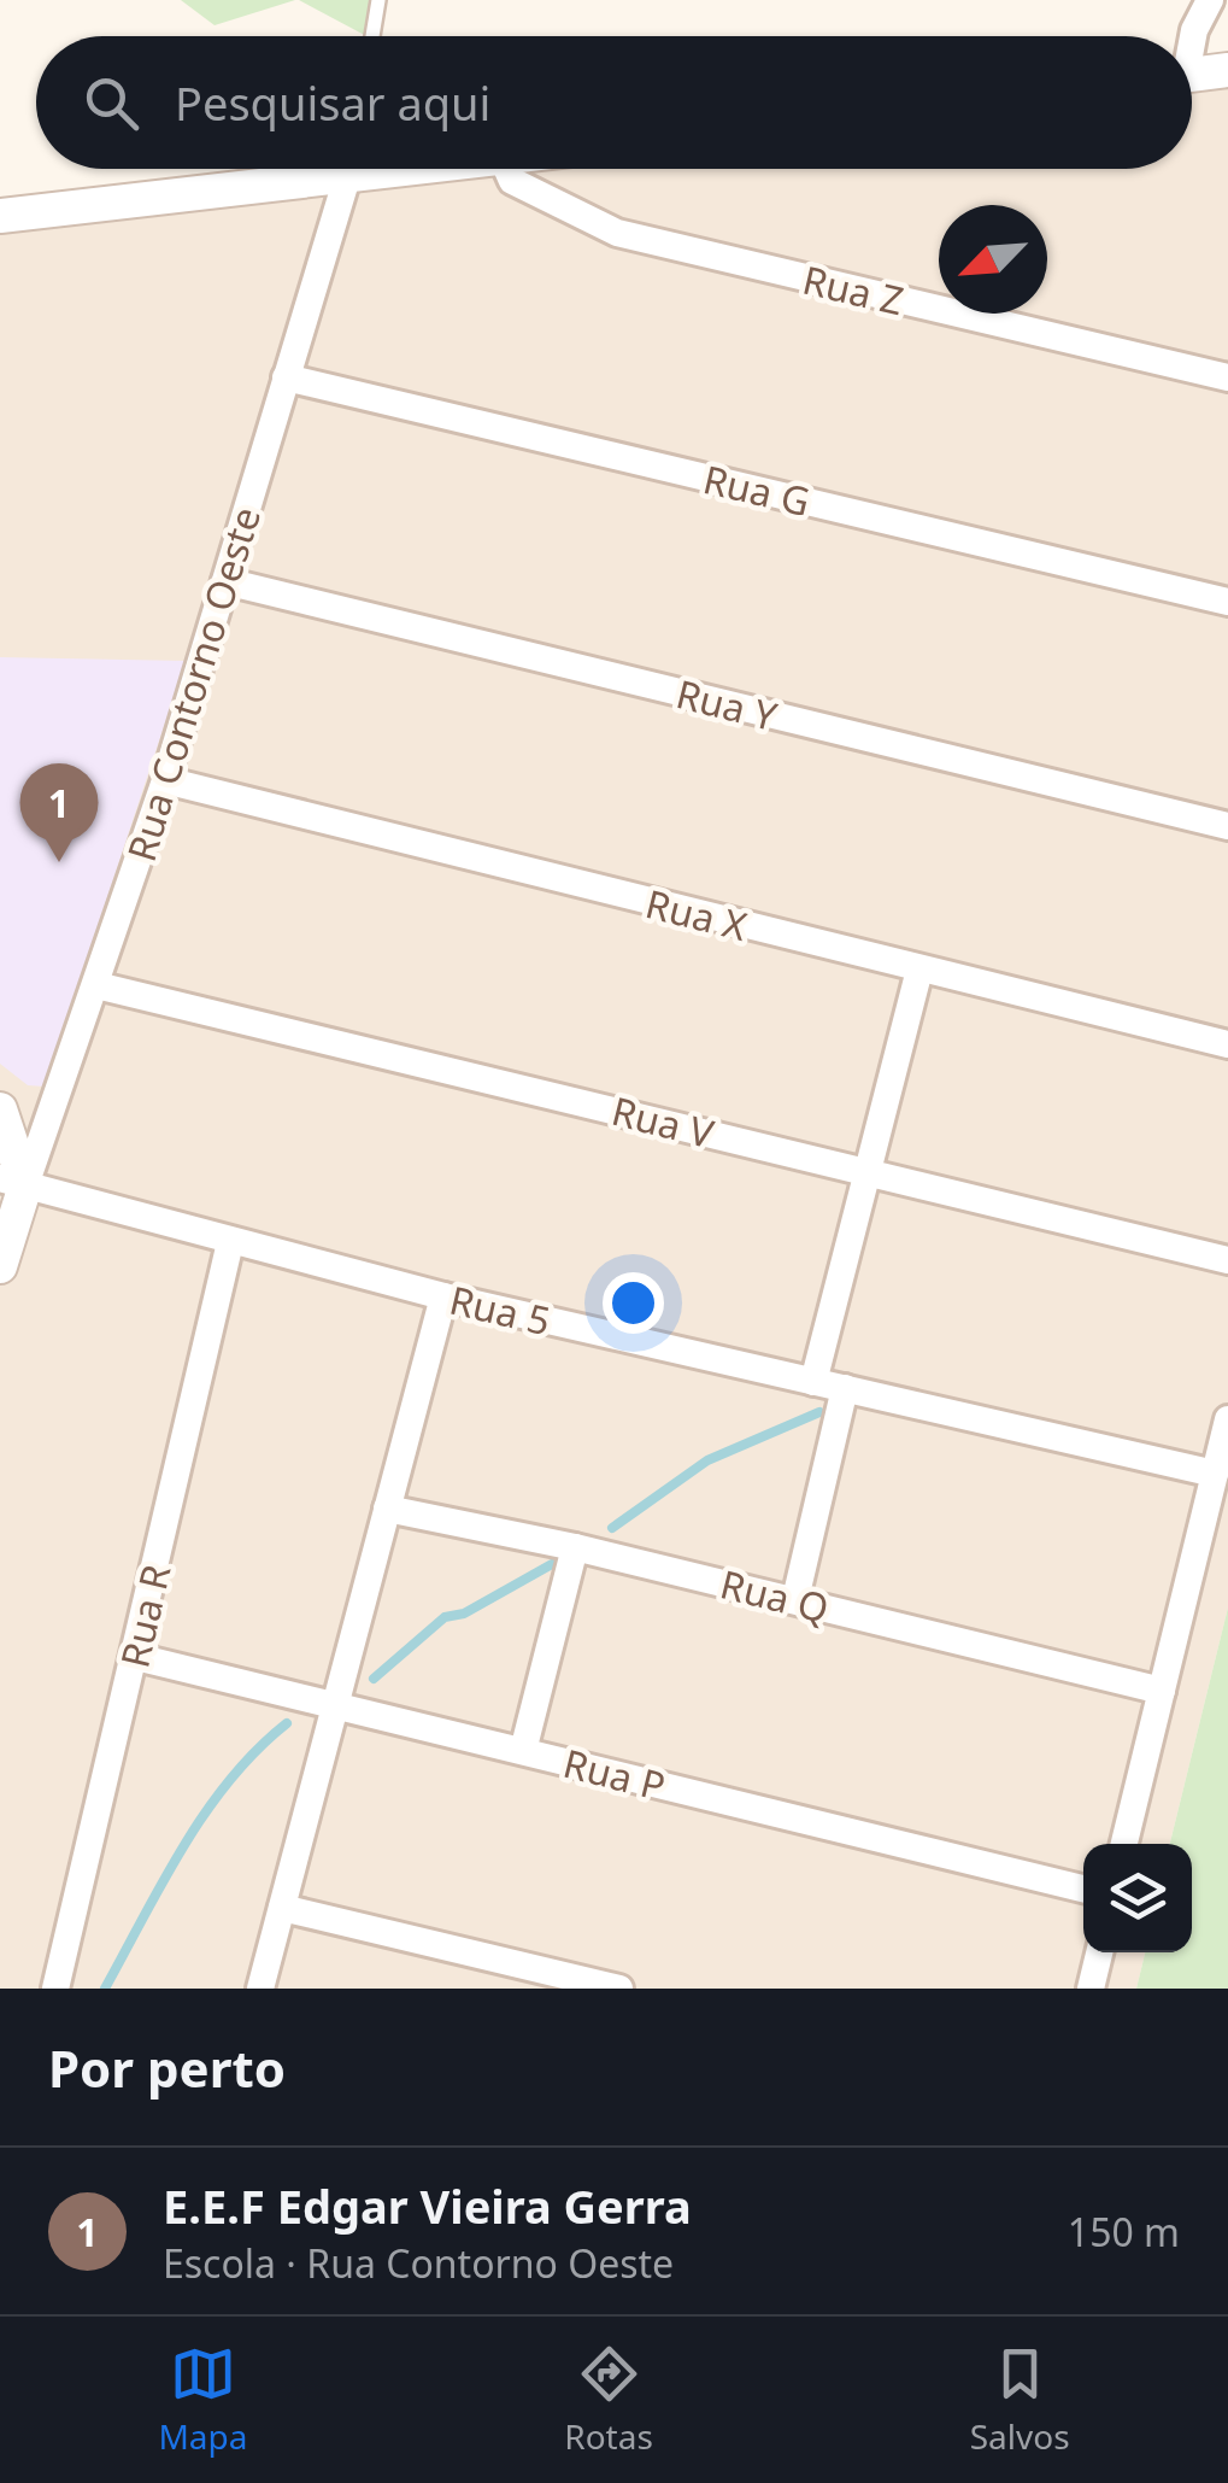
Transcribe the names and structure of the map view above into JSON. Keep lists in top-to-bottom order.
{
  "streets": {
    "street": [
      "Rua Z",
      "Rua G",
      "Rua Contorno Oeste",
      "Rua Y",
      "Rua X",
      "Rua V",
      "Rua 5",
      "Rua Q",
      "Rua R",
      "Rua P"
    ]
  },
  "crossings": [
    ["Rua G", "Rua Contorno Oeste"],
    ["Rua Contorno Oeste", "Rua Y"],
    ["Rua Contorno Oeste", "Rua X"],
    ["Rua Contorno Oeste", "Rua V"],
    ["Rua Contorno Oeste", "Rua 5"],
    ["Rua 5", "Rua R"],
    ["Rua R", "Rua P"]
  ],
  "north": "bottom left",
  "page": {
    "search": "Pesquisar aqui",
    "pins": "1",
    "heading": "Por perto",
    "list": [
      {
        "mark": "1",
        "name": "E.E.F Edgar Vieira Gerra",
        "note": "Escola · Rua Contorno Oeste",
        "value": "150 m"
      }
    ],
    "nav": ["Mapa", "Rotas", "Salvos"]
  }
}
